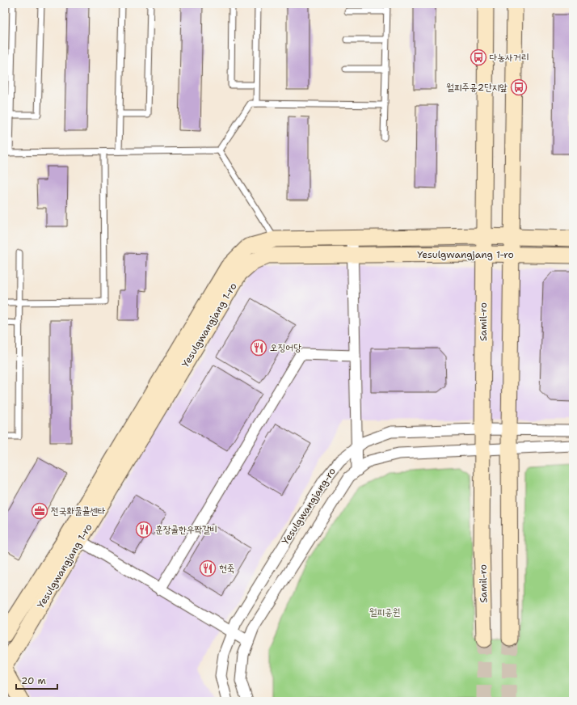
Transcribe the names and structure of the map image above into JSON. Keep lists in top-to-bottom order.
{
  "streets": {
    "street": ["Yesulgwangjang 1-ro", "Samil-ro", "Yesulgwangjang-ro"]
  },
  "crossings": [
    ["Yesulgwangjang 1-ro", "Samil-ro"],
    ["Samil-ro", "Yesulgwangjang-ro"]
  ],
  "parks": ["월피공원"],
  "places": {
    "bus stop": ["다농사거리", "월피주공2단지앞"],
    "restaurant": ["오징어당", "훈장골한우짝갈비", "현죽"],
    "office": ["전국화물콜센타"]
  },
  "scale_bar": "20 m"
}
